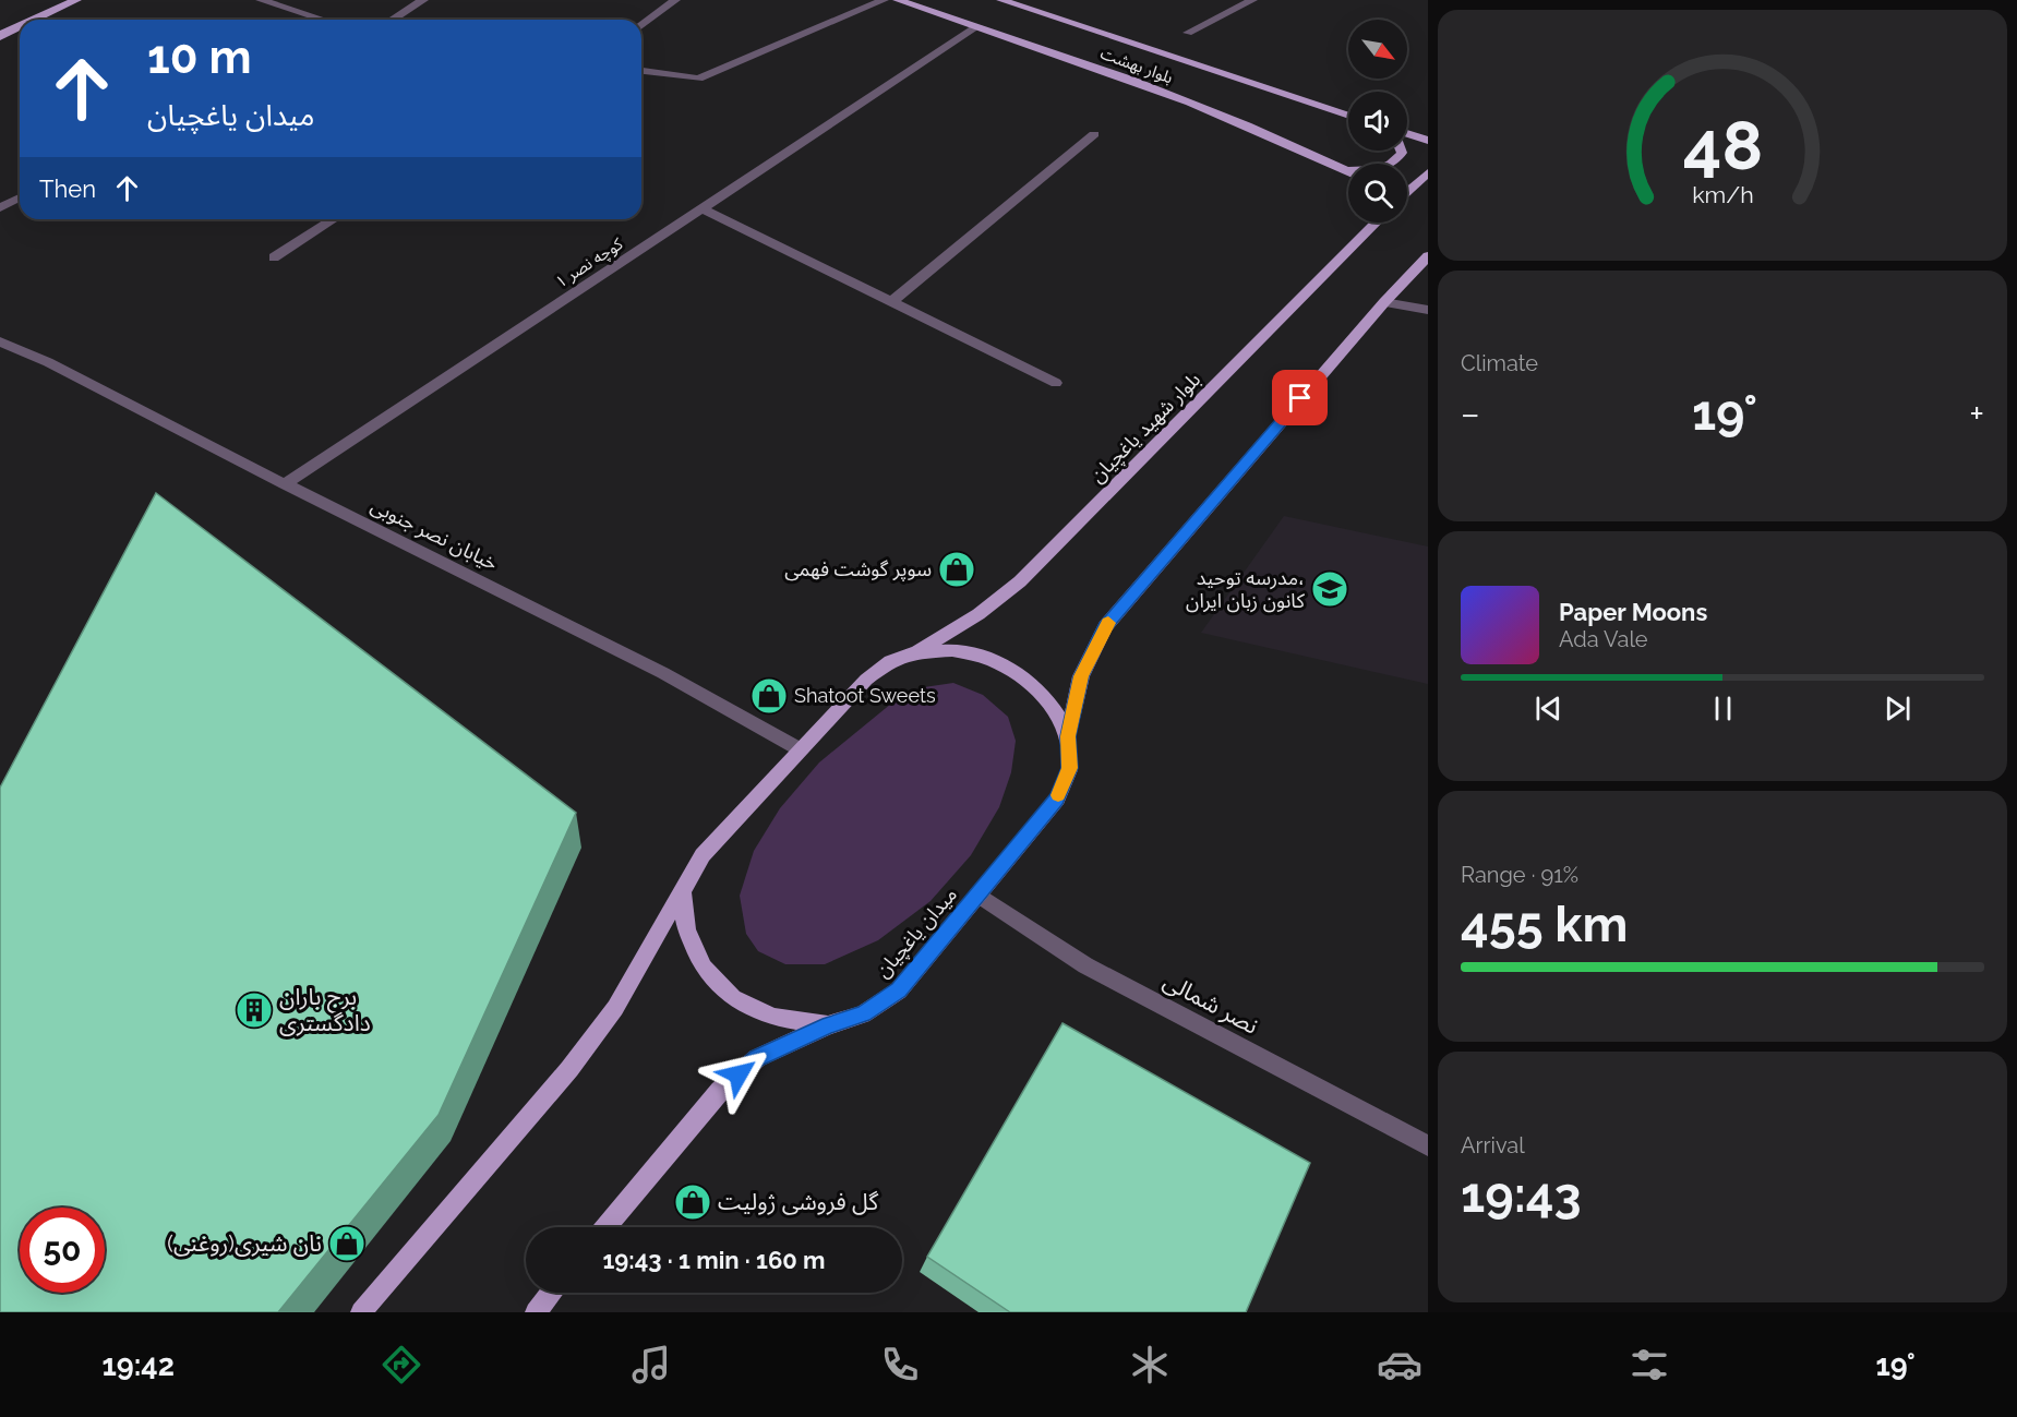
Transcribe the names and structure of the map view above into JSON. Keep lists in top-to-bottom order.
{
  "streets": {
    "main road": ["بلوار بهشت", "بلوار شهید یاغچیان", "میدان یاغچیان"],
    "street": ["کوچه نصر ۱", "خیابان نصر جنوبی", "نصر شمالی"]
  },
  "crossings": [
    ["بلوار بهشت", "کوچه نصر ۱"],
    ["کوچه نصر ۱", "خیابان نصر جنوبی"],
    ["بلوار شهید یاغچیان", "میدان یاغچیان"],
    ["خیابان نصر جنوبی", "میدان یاغچیان"],
    ["میدان یاغچیان", "نصر شمالی"]
  ],
  "places": {
    "shop": [
      "سوپر گوشت فهمی",
      "Shatoot Sweets",
      "گل فروشی ژولیت",
      "نان شیری(روغنی)"
    ],
    "school or university": ["مدرسه توحید، کانون زبان ایران"],
    "building": ["برج باران دادگستری"]
  },
  "north": "bottom right",
  "page": {
    "turn": ["10 m", "میدان یاغچیان"],
    "then": "Then",
    "tile": [
      "Climate",
      ["Range · 91%", "455 km"],
      ["Arrival", "19:43"]
    ],
    "heat": ["−", "19°", "+"],
    "song": ["Paper Moons", "Ada Vale"],
    "limit": "50",
    "trip": "19:43 · 1 min · 160 m",
    "tabs": ["19:42", "19°"],
    "gauge": ["48", "km/h"]
  }
}
